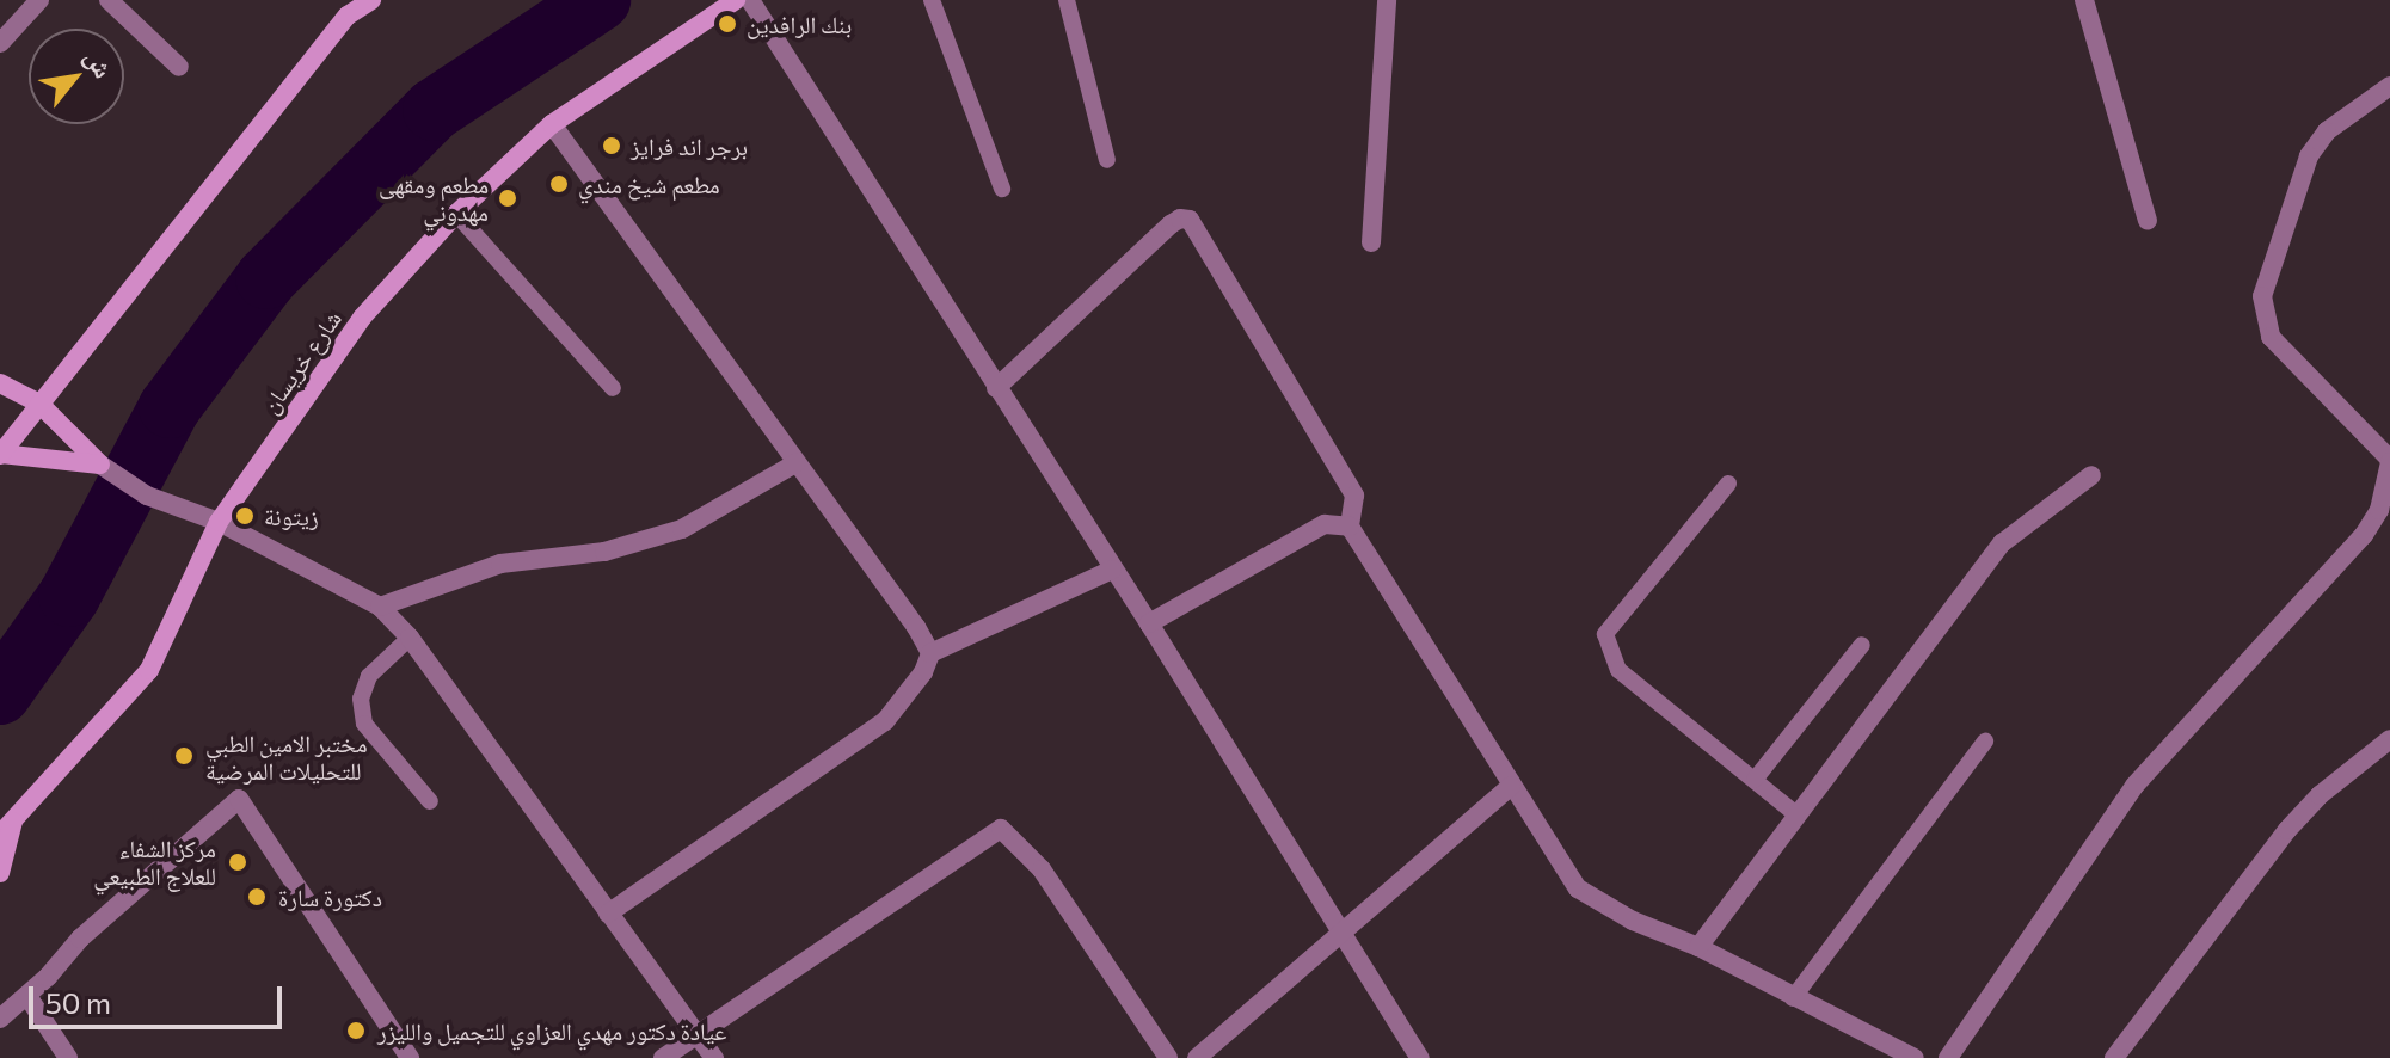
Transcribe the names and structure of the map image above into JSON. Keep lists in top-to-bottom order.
{
  "streets": {
    "street": ["شارع خريسان"]
  },
  "places": [
    "بنك الرافدين",
    "برجر اند فرايز",
    "مطعم شيخ مندي",
    "مطعم ومقهى مهدوني",
    "زيتونة",
    "مختبر الامين الطبي للتحليلات المرضية",
    "مركز الشفاء للعلاج الطبيعي",
    "دكتورة سارة",
    "عيادة دكتور مهدي العزاوي للتجميل والليزر"
  ],
  "scale_bar": "50 m",
  "north": "top right"
}
